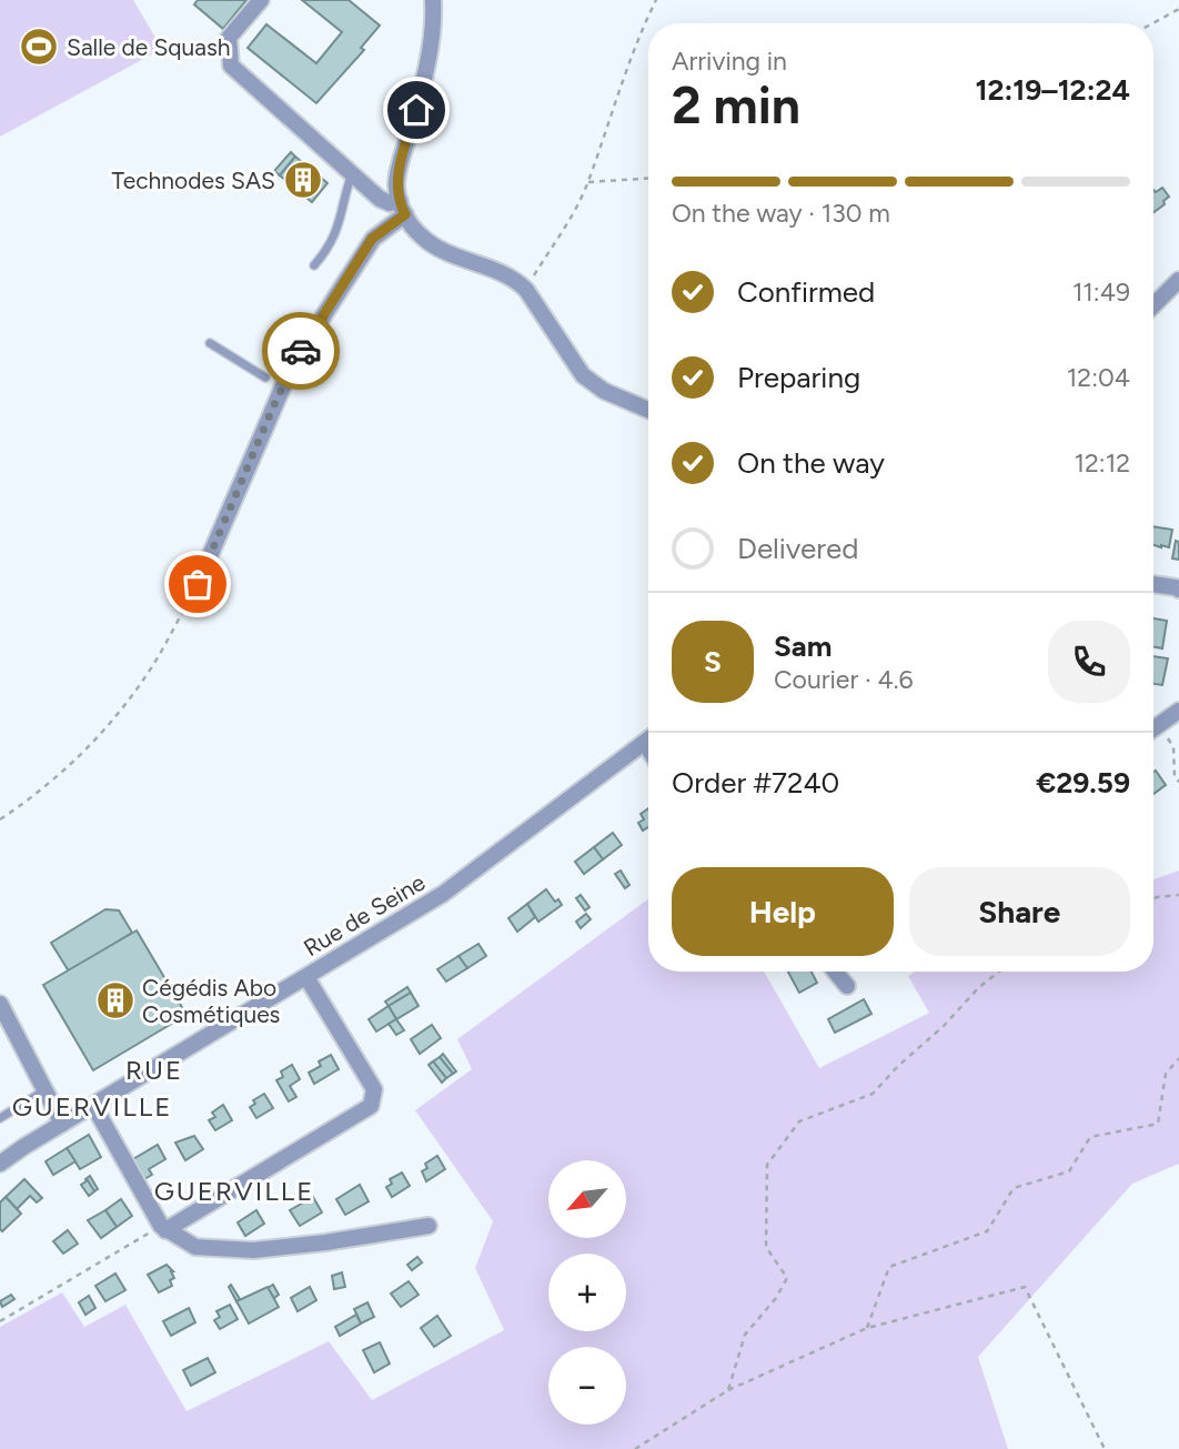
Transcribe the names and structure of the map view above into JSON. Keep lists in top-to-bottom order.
{
  "streets": {
    "street": ["Rue de Seine"]
  },
  "districts": ["RUE", "GUERVILLE", "GUERVILLE"],
  "places": {
    "sports": ["Salle de Squash"],
    "building": ["Technodes SAS", "Cégédis Abo Cosmétiques"]
  },
  "north": "bottom left",
  "page": {
    "heading": ["2 min", "Arriving in", "12:19–12:24"],
    "panel": [
      "Sam",
      "Courier · 4.6",
      "Order #7240",
      "€29.59"
    ],
    "bar": "On the way · 130 m",
    "list": [
      ["Confirmed", "11:49"],
      ["Preparing", "12:04"],
      ["On the way", "12:12"],
      "Delivered"
    ],
    "round": "S",
    "buttons": ["Help", "Share"],
    "map_buttons": ["+", "−"]
  }
}
